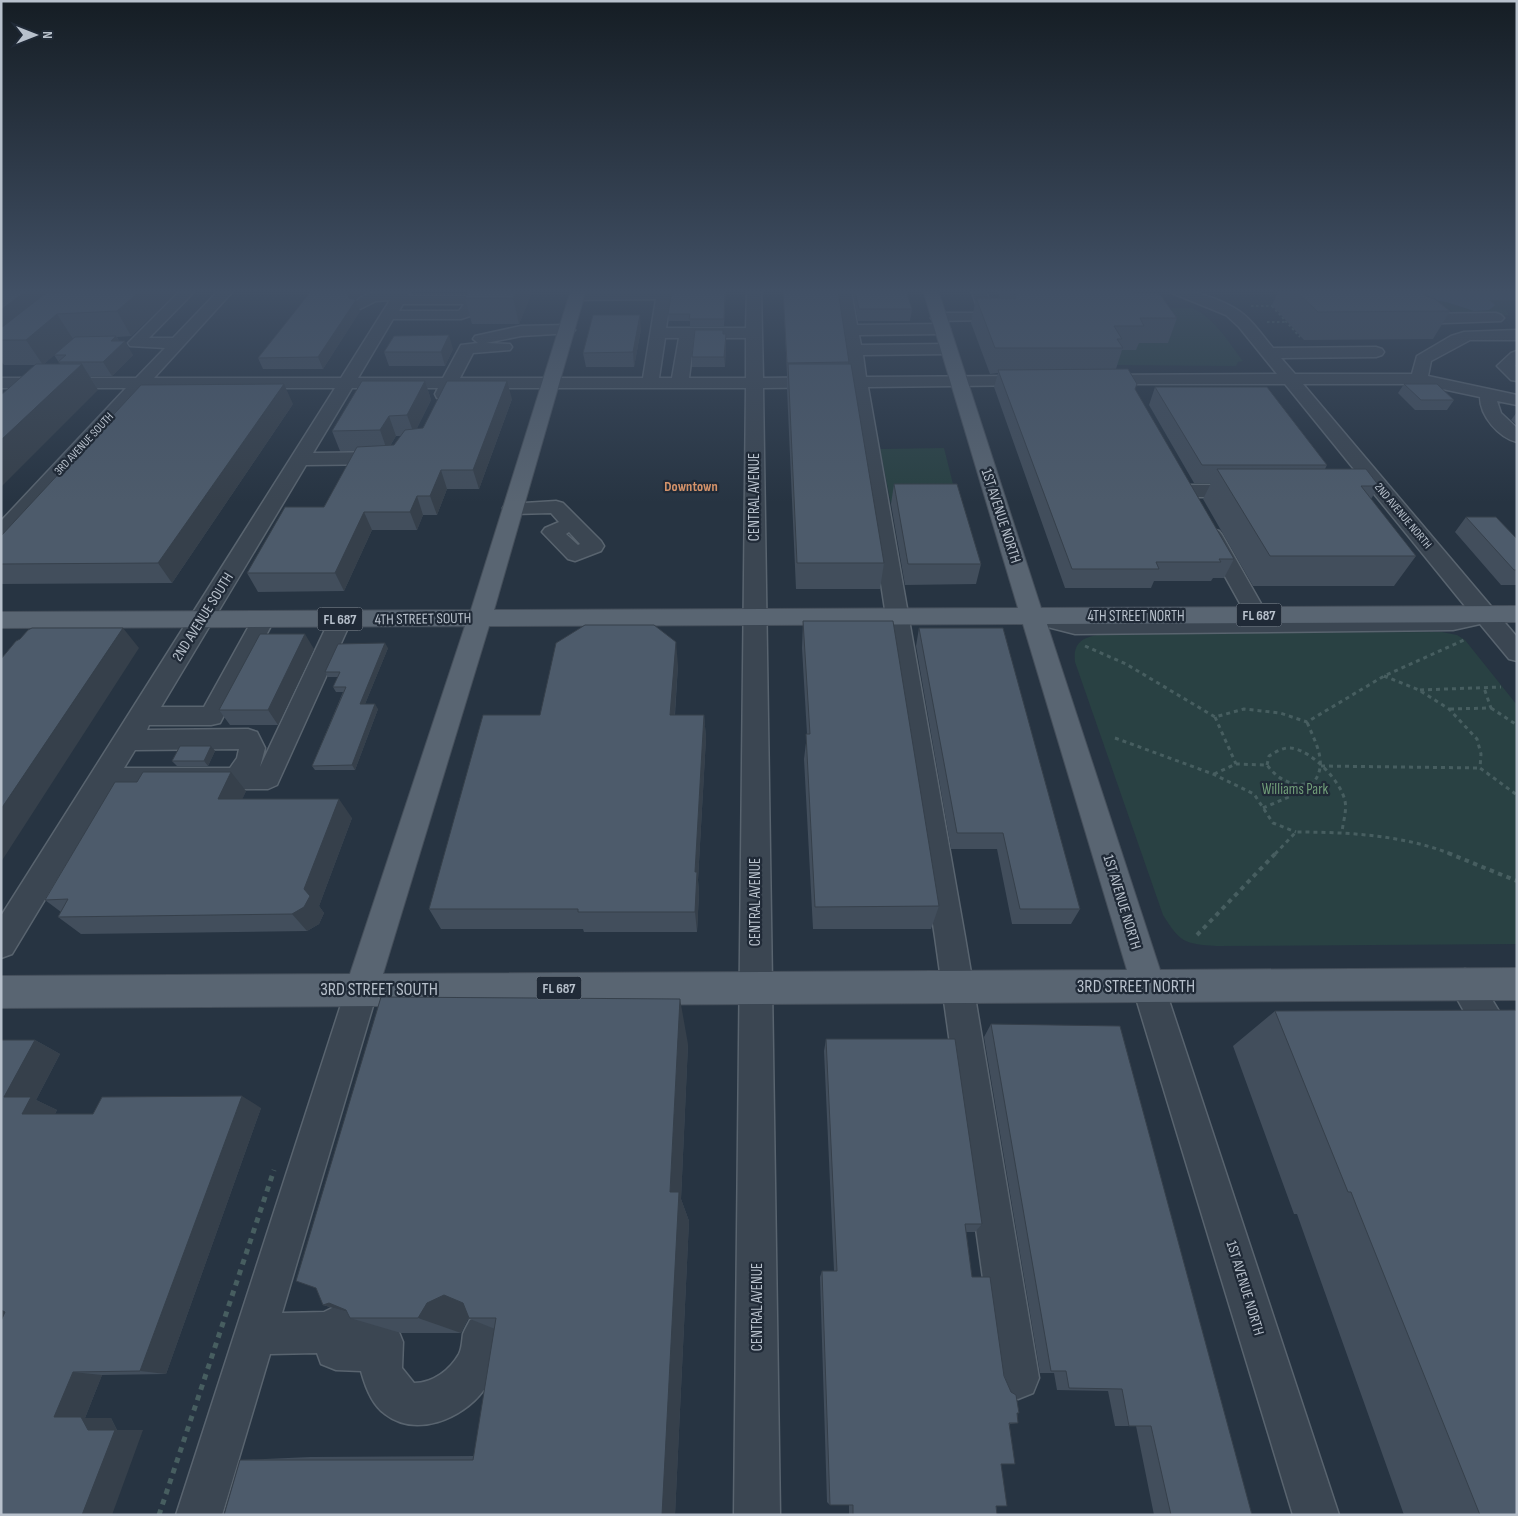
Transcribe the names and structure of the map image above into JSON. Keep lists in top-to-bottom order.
{
  "streets": {
    "main road": [
      "1ST AVENUE NORTH",
      "FL 687",
      "4TH STREET NORTH",
      "4TH STREET SOUTH",
      "3RD STREET NORTH",
      "3RD STREET SOUTH"
    ],
    "street": [
      "3RD AVENUE SOUTH",
      "CENTRAL AVENUE",
      "2ND AVENUE NORTH",
      "2ND AVENUE SOUTH"
    ]
  },
  "crossings": [
    ["CENTRAL AVENUE", "4TH STREET NORTH"],
    ["CENTRAL AVENUE", "4TH STREET SOUTH"],
    ["CENTRAL AVENUE", "3RD STREET NORTH"],
    ["CENTRAL AVENUE", "3RD STREET SOUTH"],
    ["1ST AVENUE NORTH", "4TH STREET NORTH"],
    ["1ST AVENUE NORTH", "3RD STREET NORTH"],
    ["2ND AVENUE NORTH", "4TH STREET NORTH"],
    ["4TH STREET NORTH", "4TH STREET SOUTH"],
    ["2ND AVENUE SOUTH", "4TH STREET SOUTH"],
    ["3RD STREET NORTH", "3RD STREET SOUTH"]
  ],
  "districts": ["Downtown"],
  "parks": ["Williams Park"],
  "north": "right"
}
